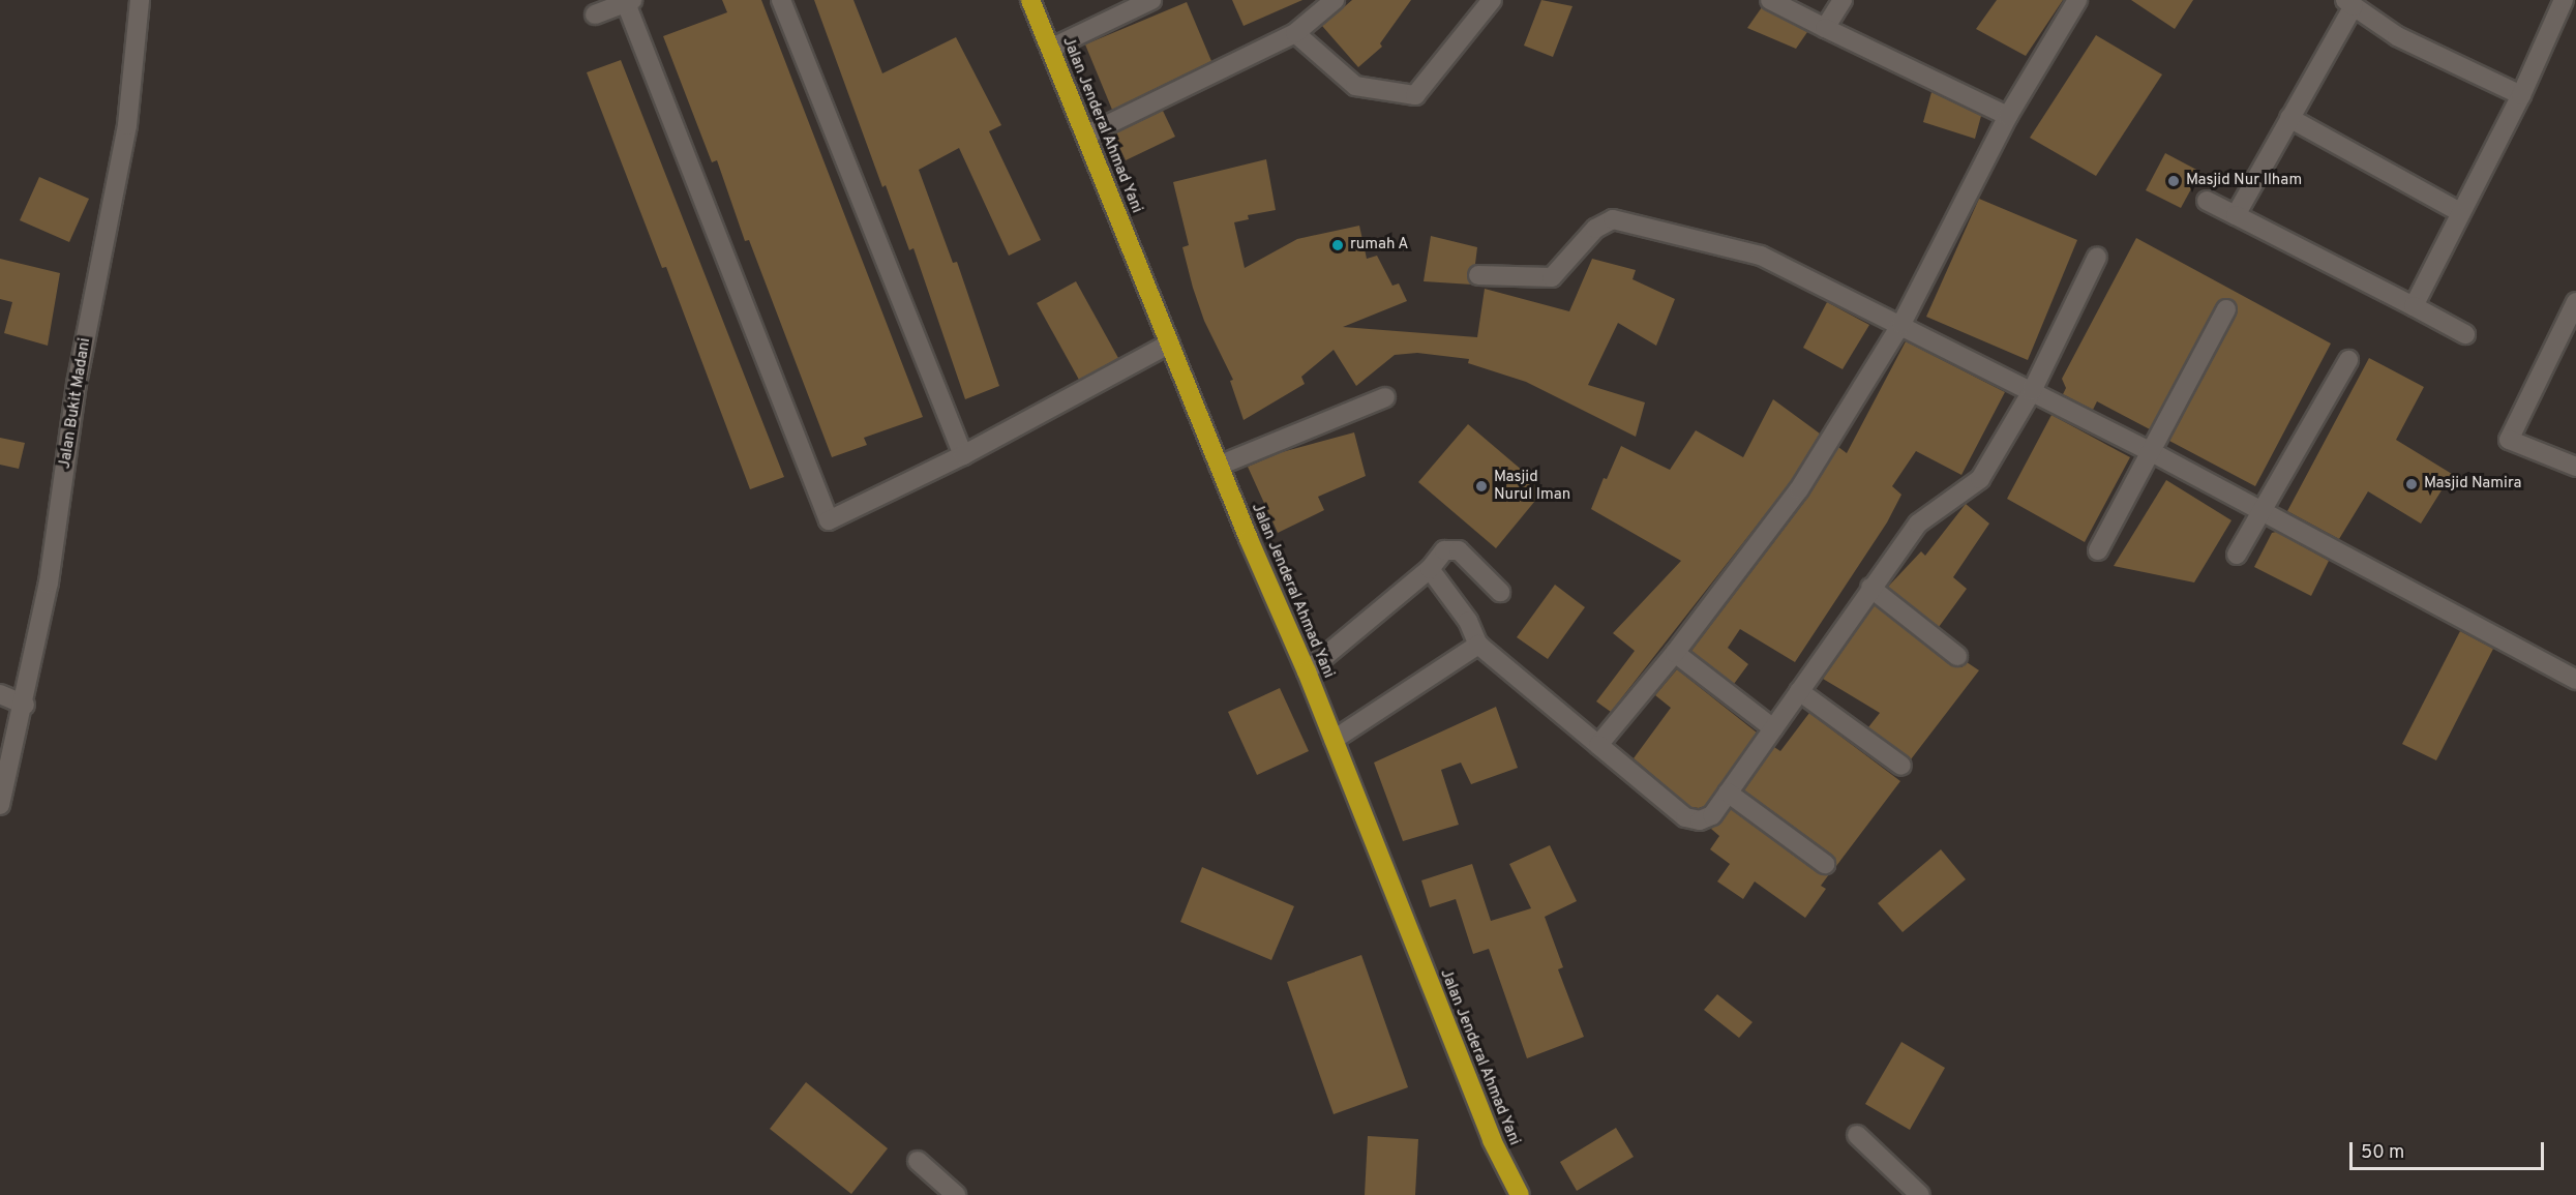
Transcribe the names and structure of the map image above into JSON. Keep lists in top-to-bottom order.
{
  "streets": {
    "highway": ["Jalan Jenderal Ahmad Yani"],
    "street": ["Jalan Bukit Madani"]
  },
  "places": [
    "Masjid Nur Ilham",
    "rumah A",
    "Masjid Namira",
    "Masjid Nurul Iman"
  ],
  "scale_bar": "50 m"
}
